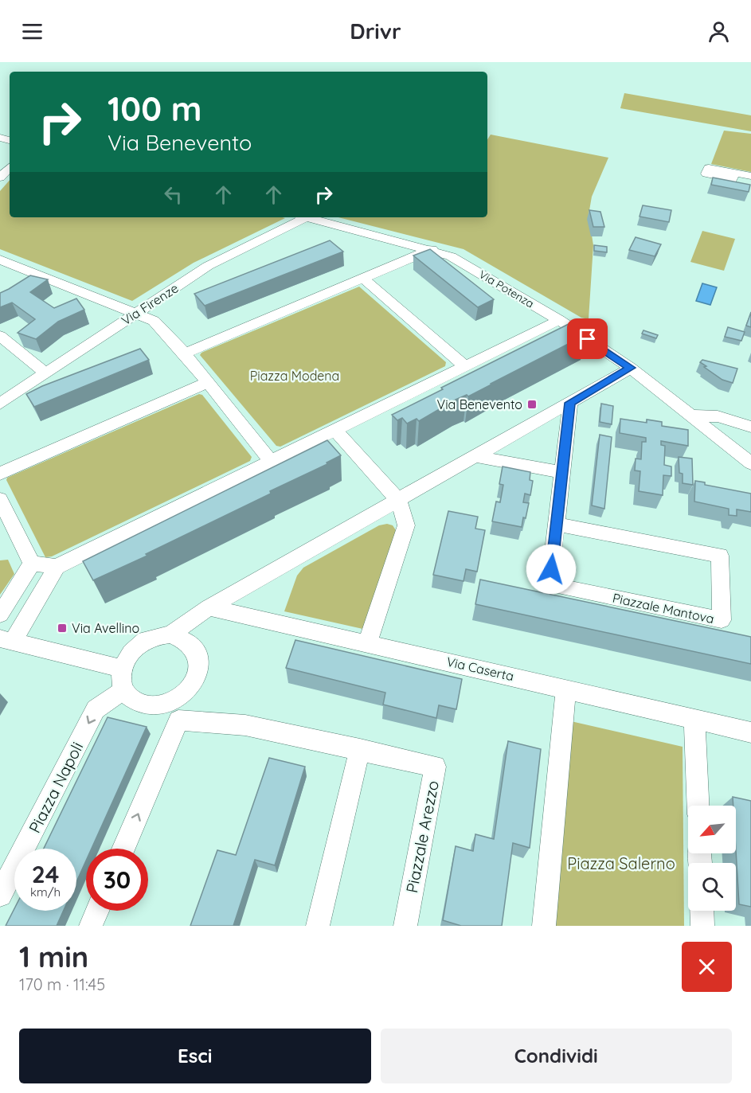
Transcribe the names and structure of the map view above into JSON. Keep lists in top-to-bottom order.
{
  "streets": {
    "street": [
      "Via Potenza",
      "Via Firenze",
      "Piazzale Mantova",
      "Via Caserta",
      "Piazza Napoli",
      "Piazzale Arezzo"
    ]
  },
  "crossings": [
    ["Piazza Napoli", "Piazzale Arezzo"]
  ],
  "parks": ["Piazza Modena", "Piazza Salerno"],
  "places": {
    "transit": ["Via Benevento", "Via Avellino"]
  },
  "north": "bottom left",
  "page": {
    "header": "Drivr",
    "turn": ["100 m", "Via Benevento"],
    "speed": "24 km/h",
    "limit": "30",
    "heading": ["1 min", "170 m · 11:45"],
    "buttons": ["Esci", "Condividi"]
  }
}
